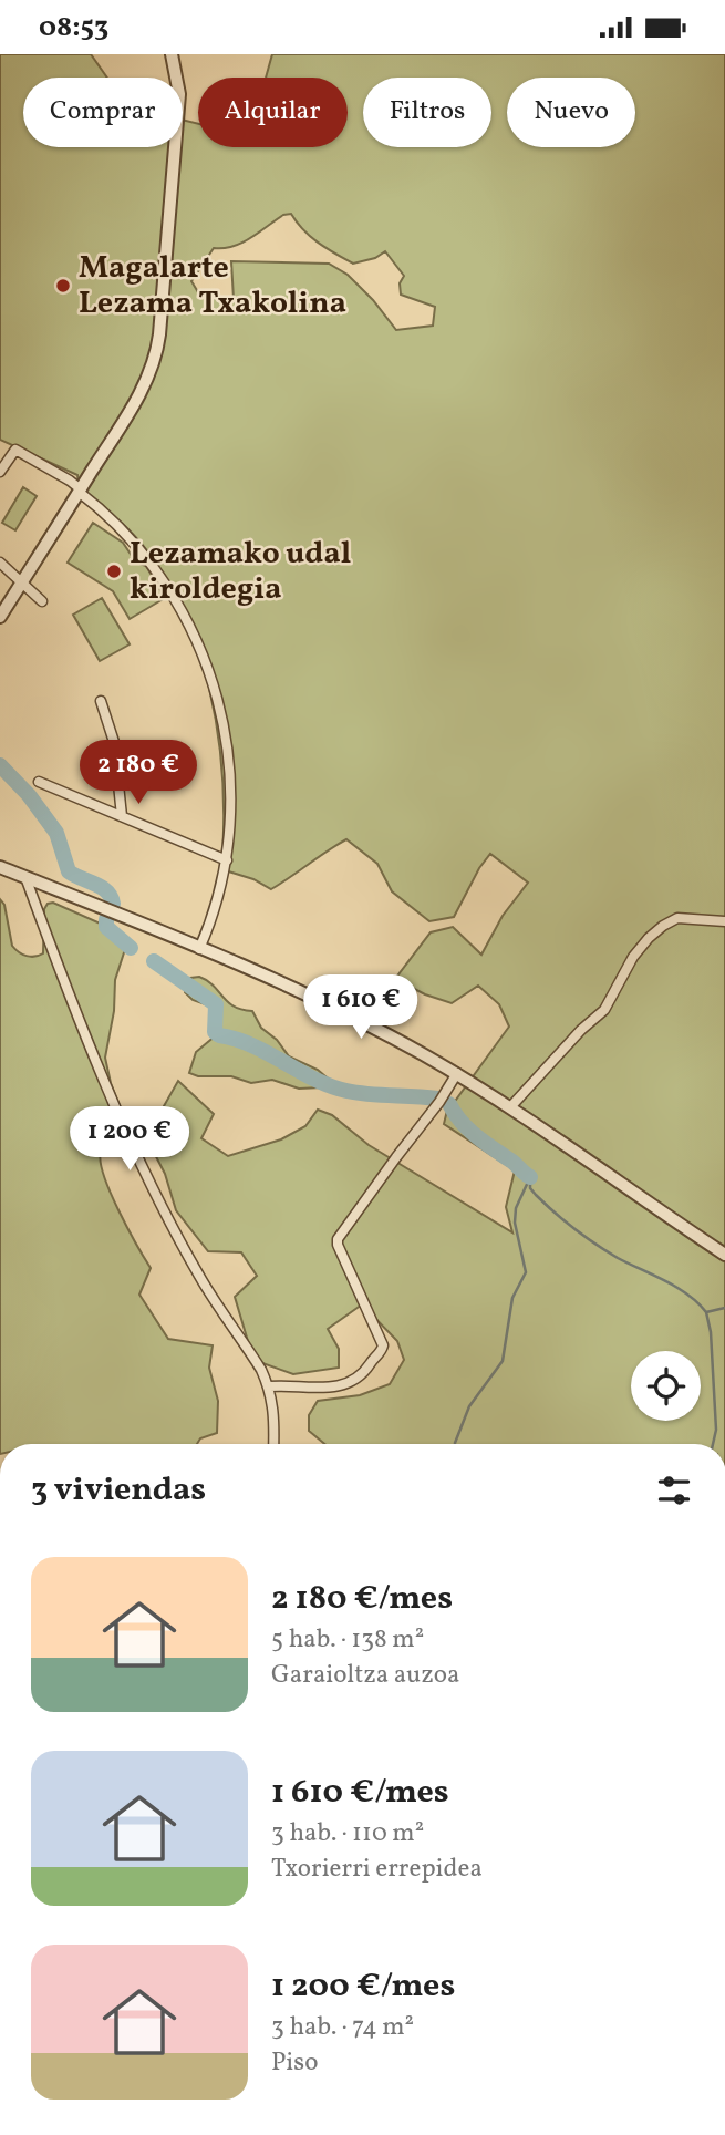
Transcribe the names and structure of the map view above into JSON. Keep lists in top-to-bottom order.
{
  "places": ["Magalarte Lezama Txakolina", "Lezamako udal kiroldegia"],
  "page": {
    "status": "08:53",
    "chip": [
      "Comprar",
      "Alquilar",
      "Filtros",
      "Nuevo"
    ],
    "price": ["2 180 €", "1 610 €", "1 200 €"],
    "heading": "3 viviendas",
    "list": [
      {
        "name": "2 180 €/mes",
        "note": "5 hab. · 138 m² · Garaioltza auzoa"
      },
      {
        "name": "1 610 €/mes",
        "note": "3 hab. · 110 m² · Txorierri errepidea"
      },
      {
        "name": "1 200 €/mes",
        "note": "3 hab. · 74 m² · Piso"
      }
    ]
  }
}
